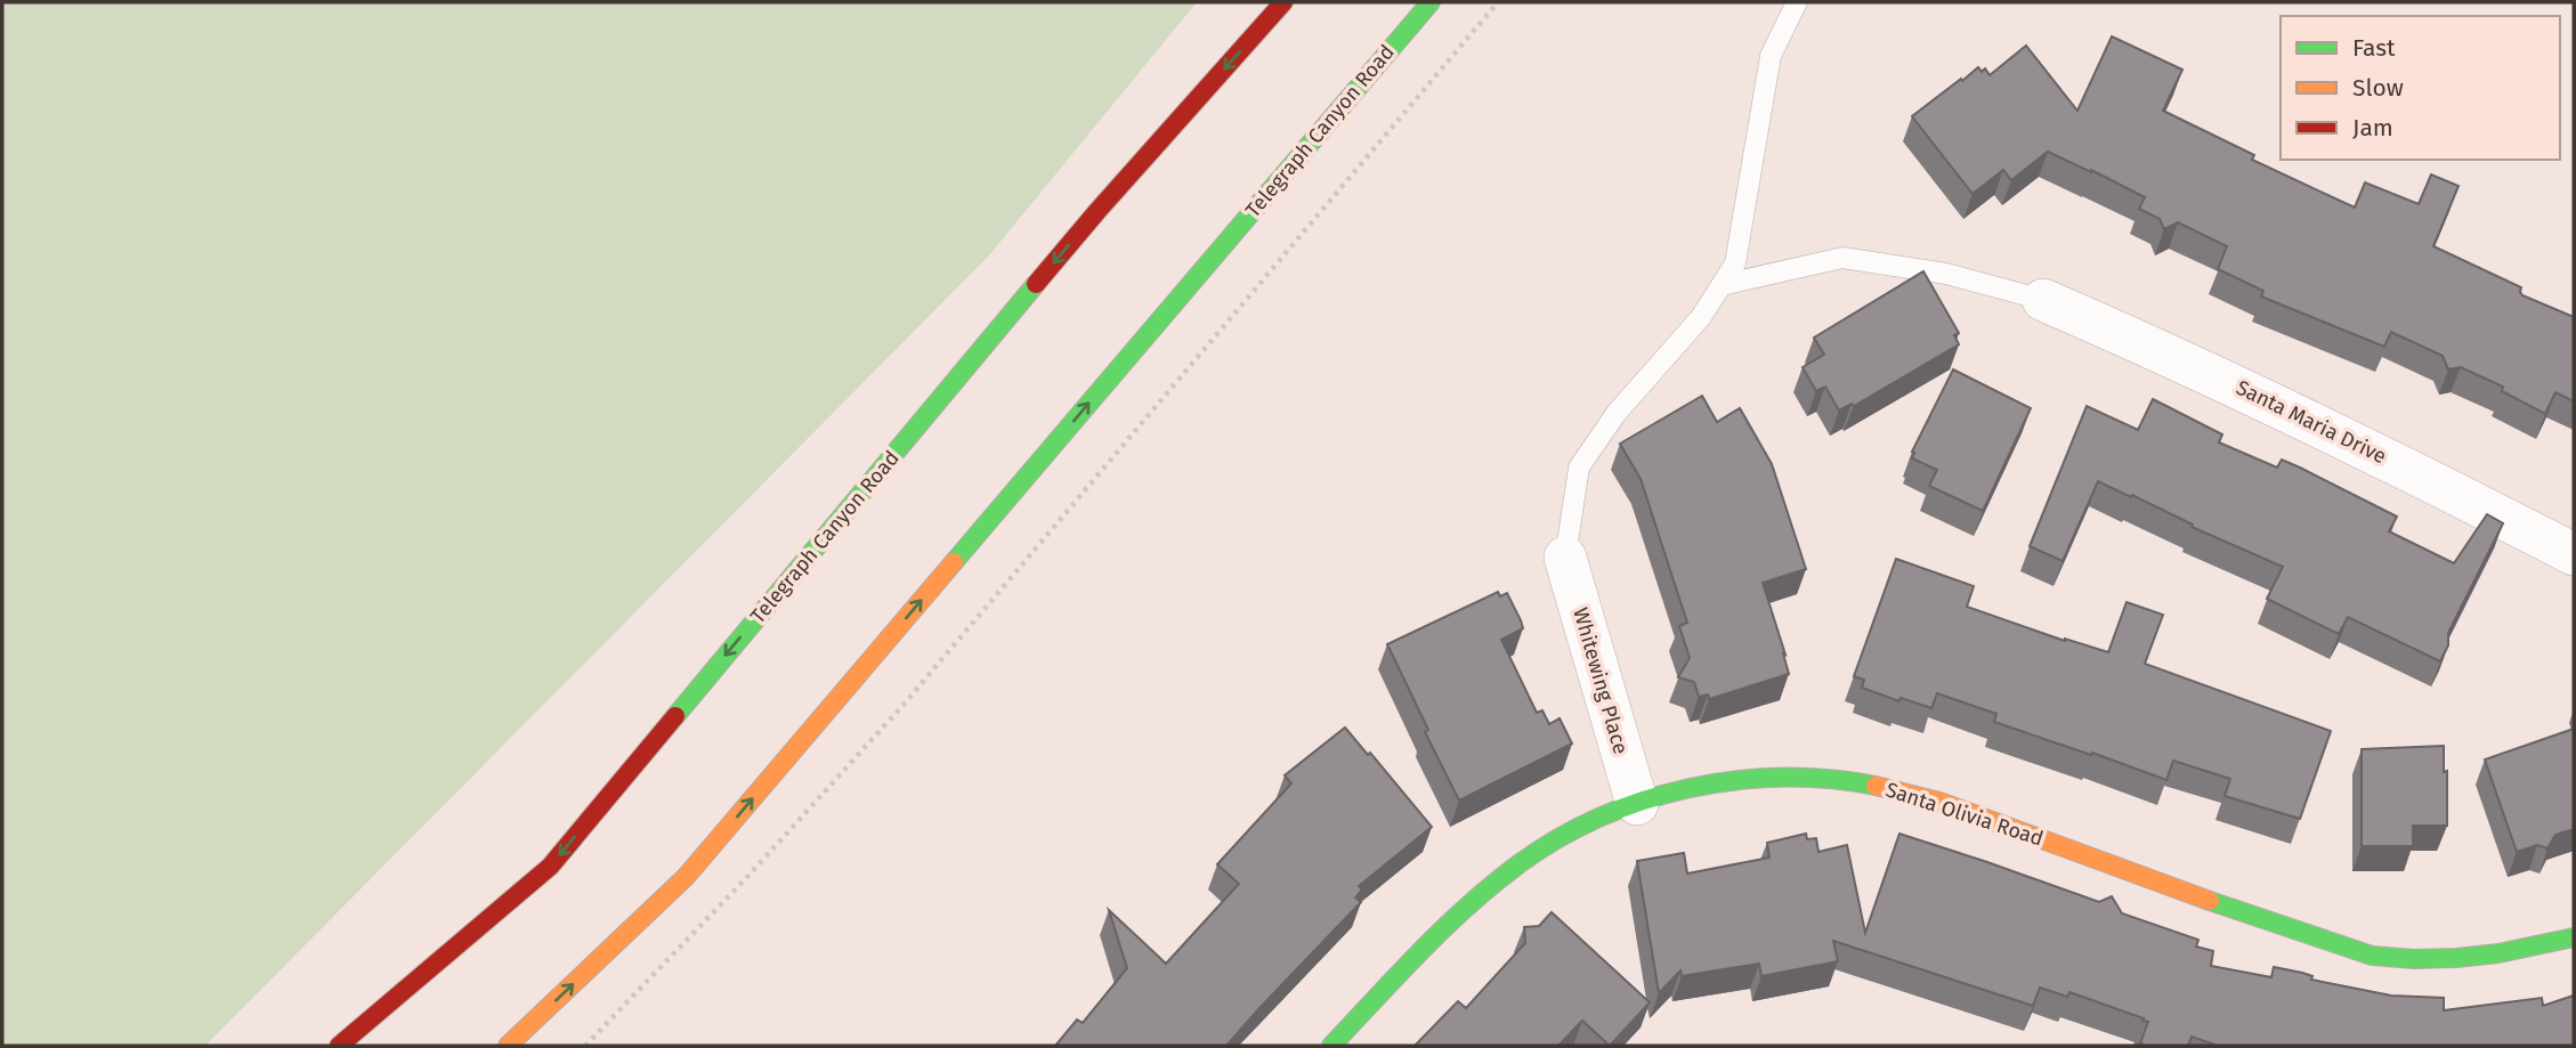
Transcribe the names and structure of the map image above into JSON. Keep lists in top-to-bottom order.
{
  "streets": {
    "main road": ["Telegraph Canyon Road", "Santa Olivia Road"],
    "street": ["Santa Maria Drive", "Whitewing Place"]
  },
  "crossings": [
    ["Whitewing Place", "Santa Olivia Road"]
  ],
  "legend": ["Fast", "Slow", "Jam"]
}
